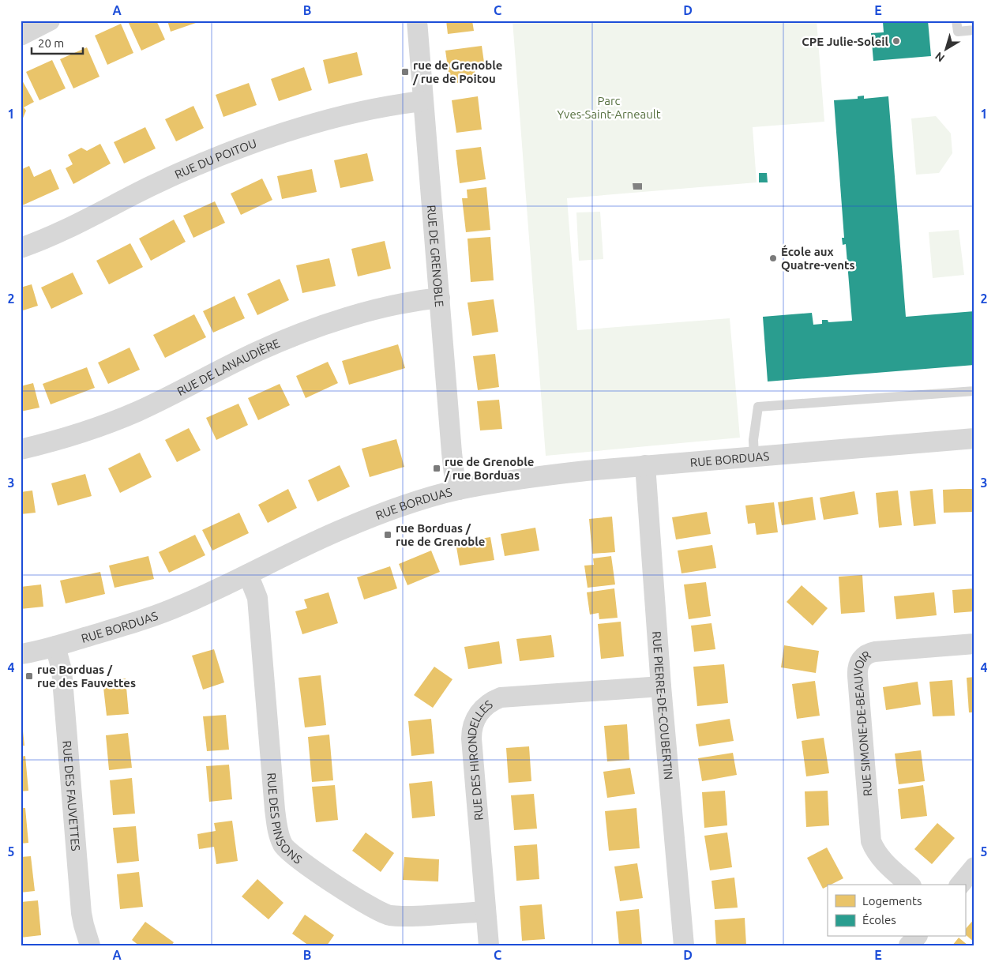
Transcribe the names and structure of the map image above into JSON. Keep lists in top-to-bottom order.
{
  "streets": {
    "street": [
      "RUE DU POITOU",
      "RUE DE GRENOBLE",
      "RUE DE LANAUDIÈRE",
      "RUE BORDUAS",
      "RUE PIERRE-DE-COUBERTIN",
      "RUE SIMONE-DE-BEAUVOIR",
      "RUE DES HIRONDELLES",
      "RUE DES FAUVETTES",
      "RUE DES PINSONS"
    ]
  },
  "crossings": [
    ["RUE DU POITOU", "RUE DE GRENOBLE"],
    ["RUE DE GRENOBLE", "RUE DE LANAUDIÈRE"],
    ["RUE DE GRENOBLE", "RUE BORDUAS"],
    ["RUE BORDUAS", "RUE PIERRE-DE-COUBERTIN"],
    ["RUE BORDUAS", "RUE DES FAUVETTES"],
    ["RUE BORDUAS", "RUE DES PINSONS"],
    ["RUE PIERRE-DE-COUBERTIN", "RUE DES HIRONDELLES"],
    ["RUE DES HIRONDELLES", "RUE DES PINSONS"]
  ],
  "parks": ["Parc Yves-Saint-Arneault"],
  "places": {
    "other": ["CPE Julie-Soleil", "École aux Quatre-vents"],
    "transit": [
      "rue de Grenoble / rue de Poitou",
      "rue de Grenoble / rue Borduas",
      "rue Borduas / rue de Grenoble",
      "rue Borduas / rue des Fauvettes"
    ]
  },
  "legend": ["Logements", "Écoles"],
  "scale_bar": "20 m",
  "north": "bottom left",
  "grid": {
    "columns": [
      "A",
      "B",
      "C",
      "D",
      "E"
    ],
    "rows": [
      "1",
      "2",
      "3",
      "4",
      "5"
    ]
  }
}
